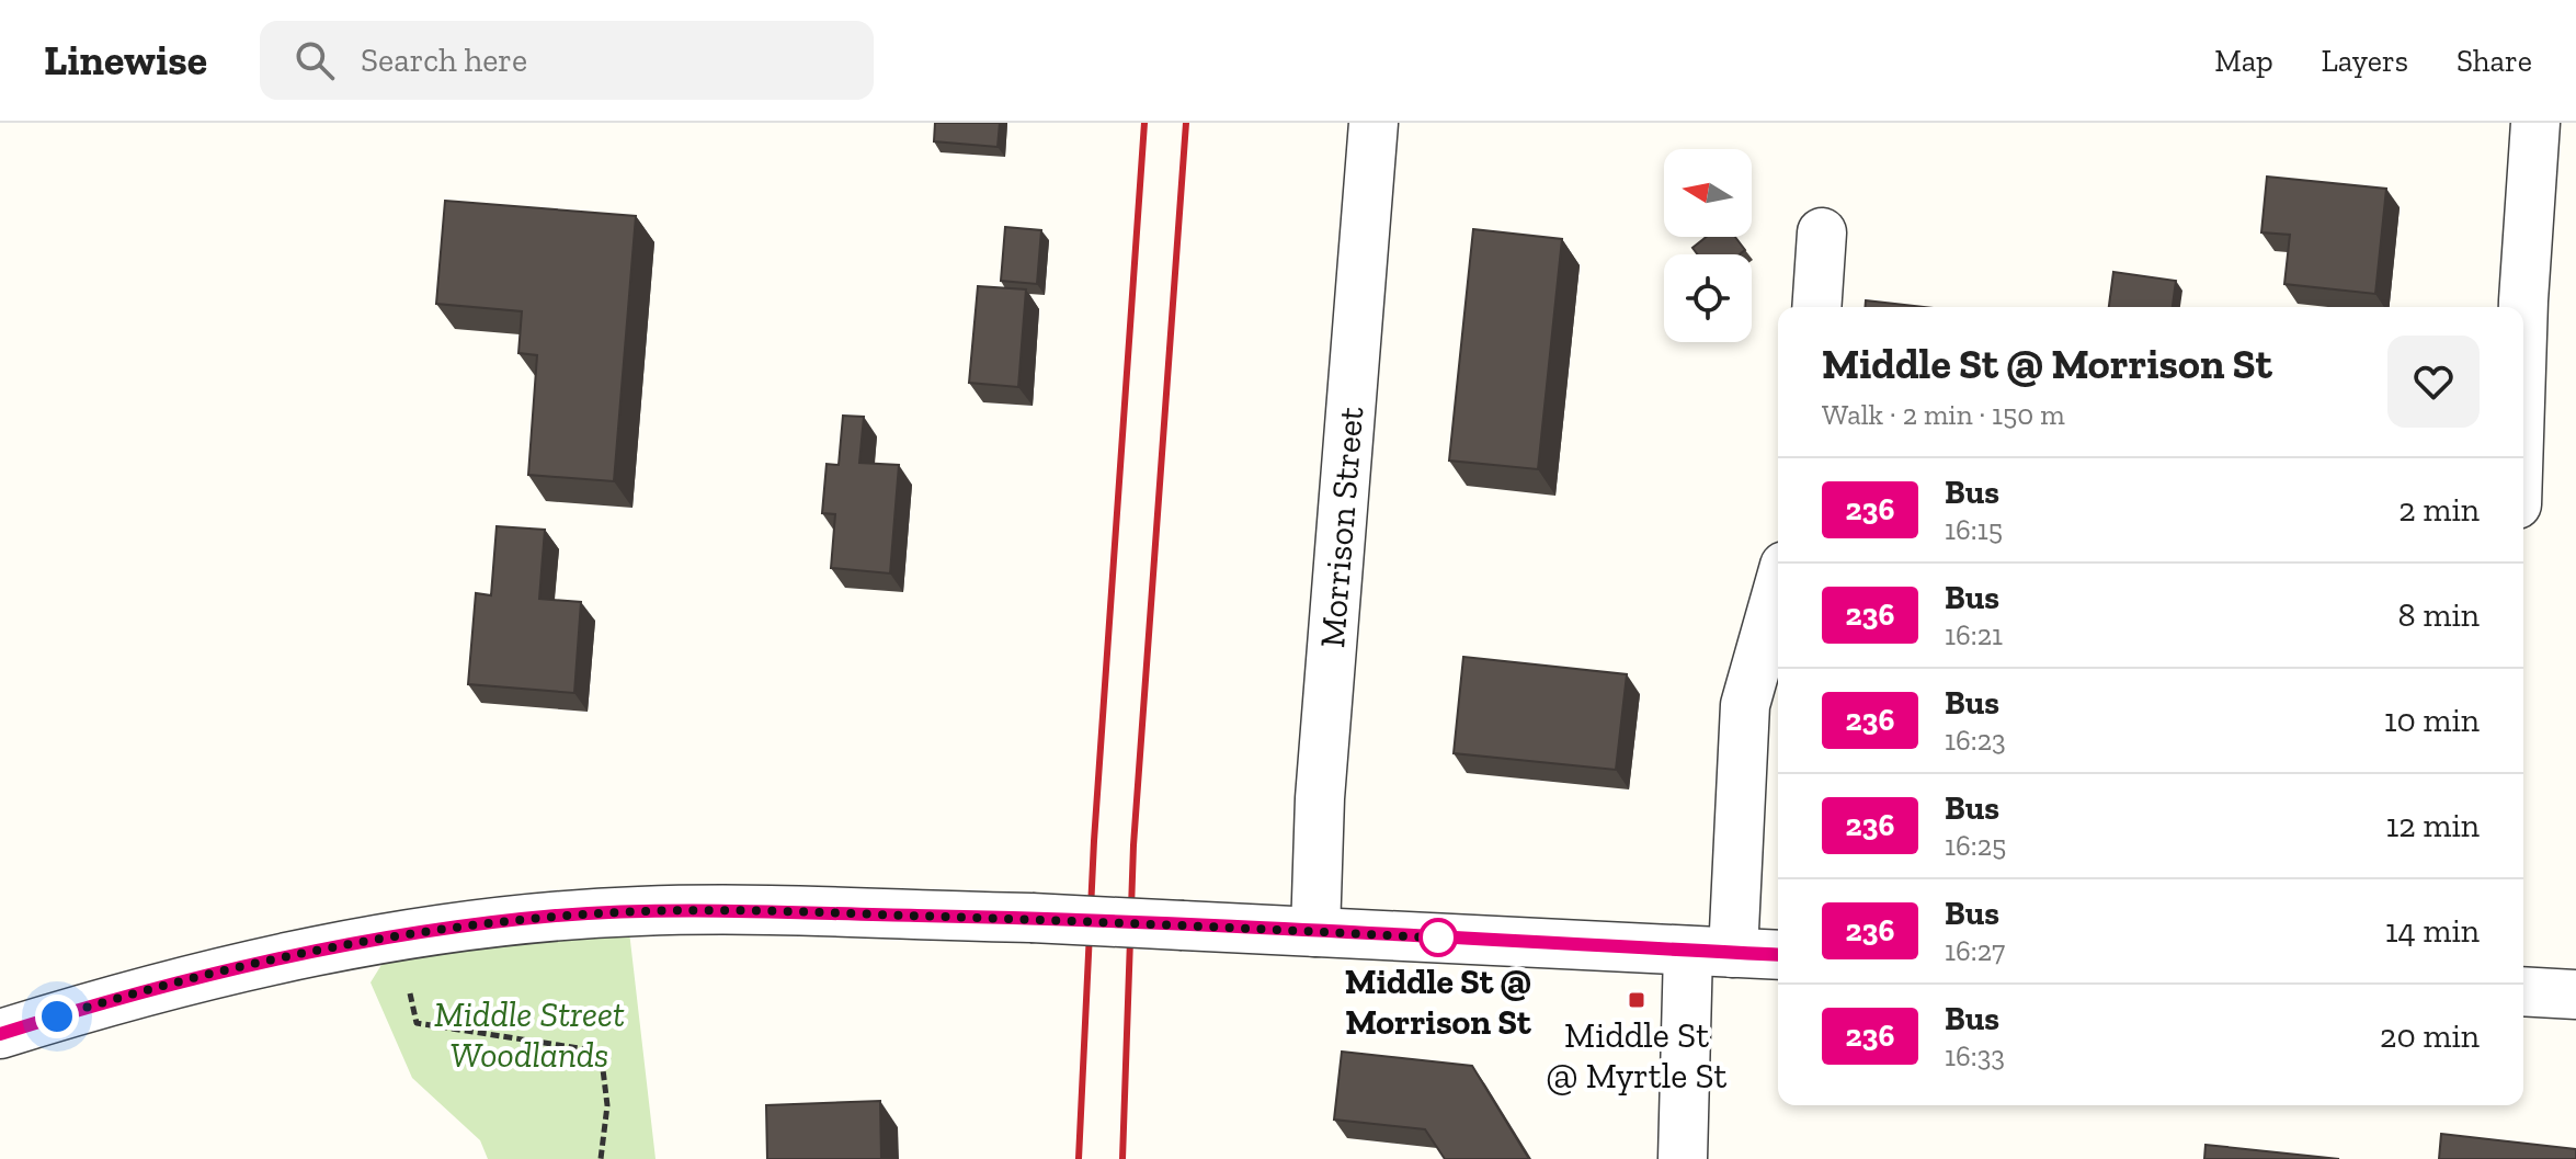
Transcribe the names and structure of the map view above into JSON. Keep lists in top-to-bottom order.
{
  "streets": {
    "street": ["Morrison Street"]
  },
  "parks": ["Middle Street Woodlands"],
  "places": {
    "other": ["Middle St @ Morrison St"],
    "transit": ["Middle St @ Myrtle St"]
  },
  "lines": ["bus line 236"],
  "north": "left",
  "page": {
    "header": "Linewise",
    "search": "Search here",
    "nav": ["Map", "Layers", "Share"],
    "heading": ["Middle St @ Morrison St", "Walk · 2 min · 150 m"],
    "list": [
      {
        "mark": "236",
        "name": "Bus",
        "note": "16:15",
        "value": "2 min"
      },
      {
        "mark": "236",
        "name": "Bus",
        "note": "16:21",
        "value": "8 min"
      },
      {
        "mark": "236",
        "name": "Bus",
        "note": "16:23",
        "value": "10 min"
      },
      {
        "mark": "236",
        "name": "Bus",
        "note": "16:25",
        "value": "12 min"
      },
      {
        "mark": "236",
        "name": "Bus",
        "note": "16:27",
        "value": "14 min"
      },
      {
        "mark": "236",
        "name": "Bus",
        "note": "16:33",
        "value": "20 min"
      }
    ]
  }
}
